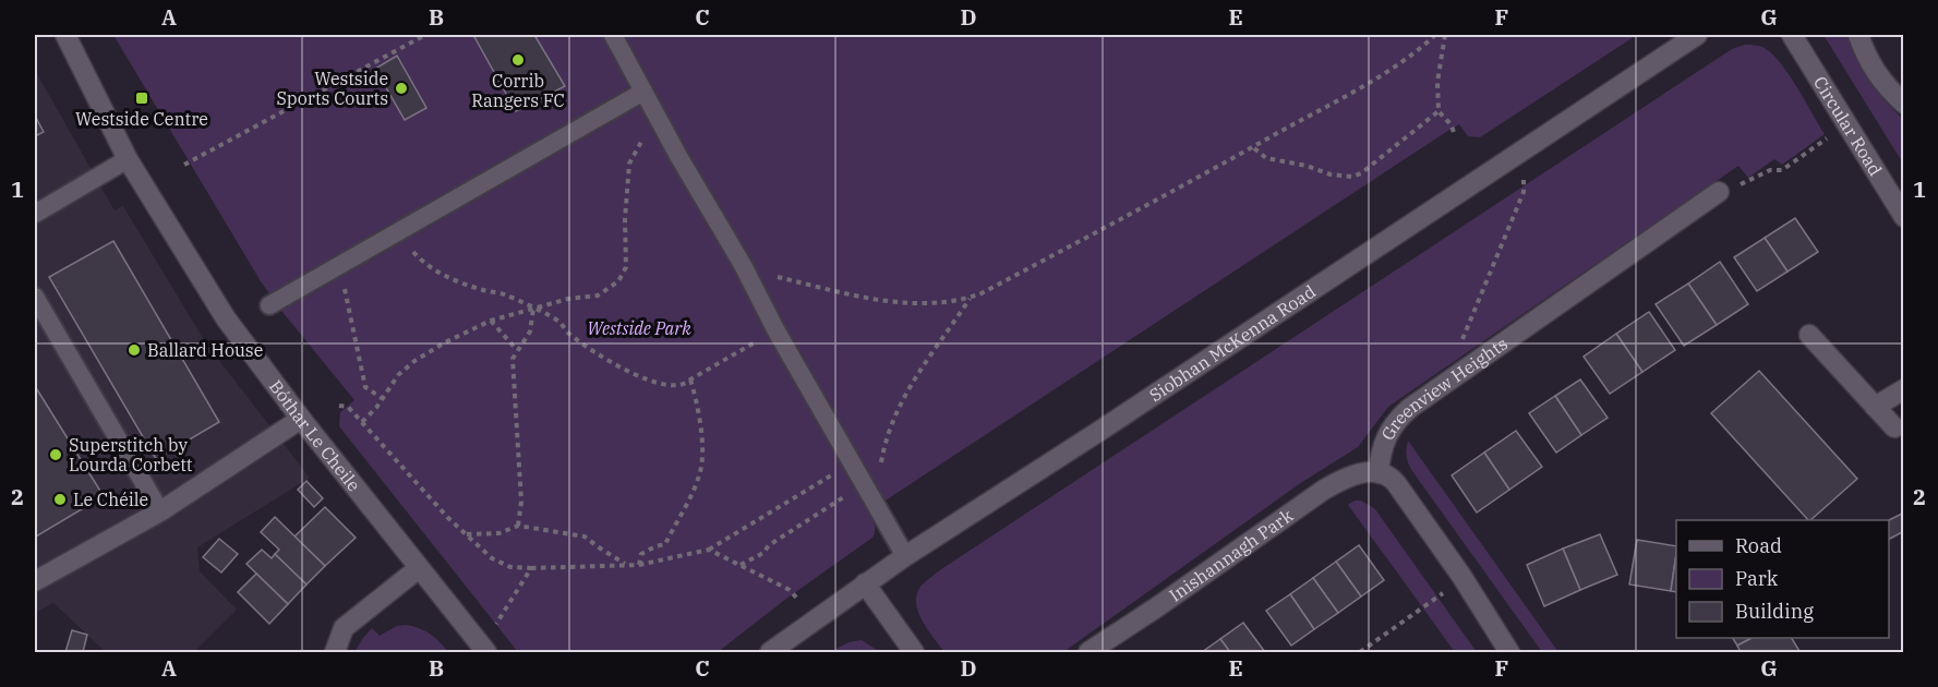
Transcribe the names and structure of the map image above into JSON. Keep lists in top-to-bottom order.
{
  "streets": {
    "street": [
      "Circular Road",
      "Siobhan McKenna Road",
      "Greenview Heights",
      "Bóthar Le Cheile",
      "Inishannagh Park"
    ]
  },
  "crossings": [
    ["Greenview Heights", "Inishannagh Park"]
  ],
  "parks": ["Westside Park"],
  "places": {
    "other": [
      "Corrib Rangers FC",
      "Westside Sports Courts",
      "Ballard House",
      "Superstitch by Lourda Corbett",
      "Le Chéile"
    ],
    "transit": ["Westside Centre"]
  },
  "legend": ["Road", "Park", "Building"],
  "grid": {
    "columns": [
      "A",
      "B",
      "C",
      "D",
      "E",
      "F",
      "G"
    ],
    "rows": ["1", "2"]
  }
}
